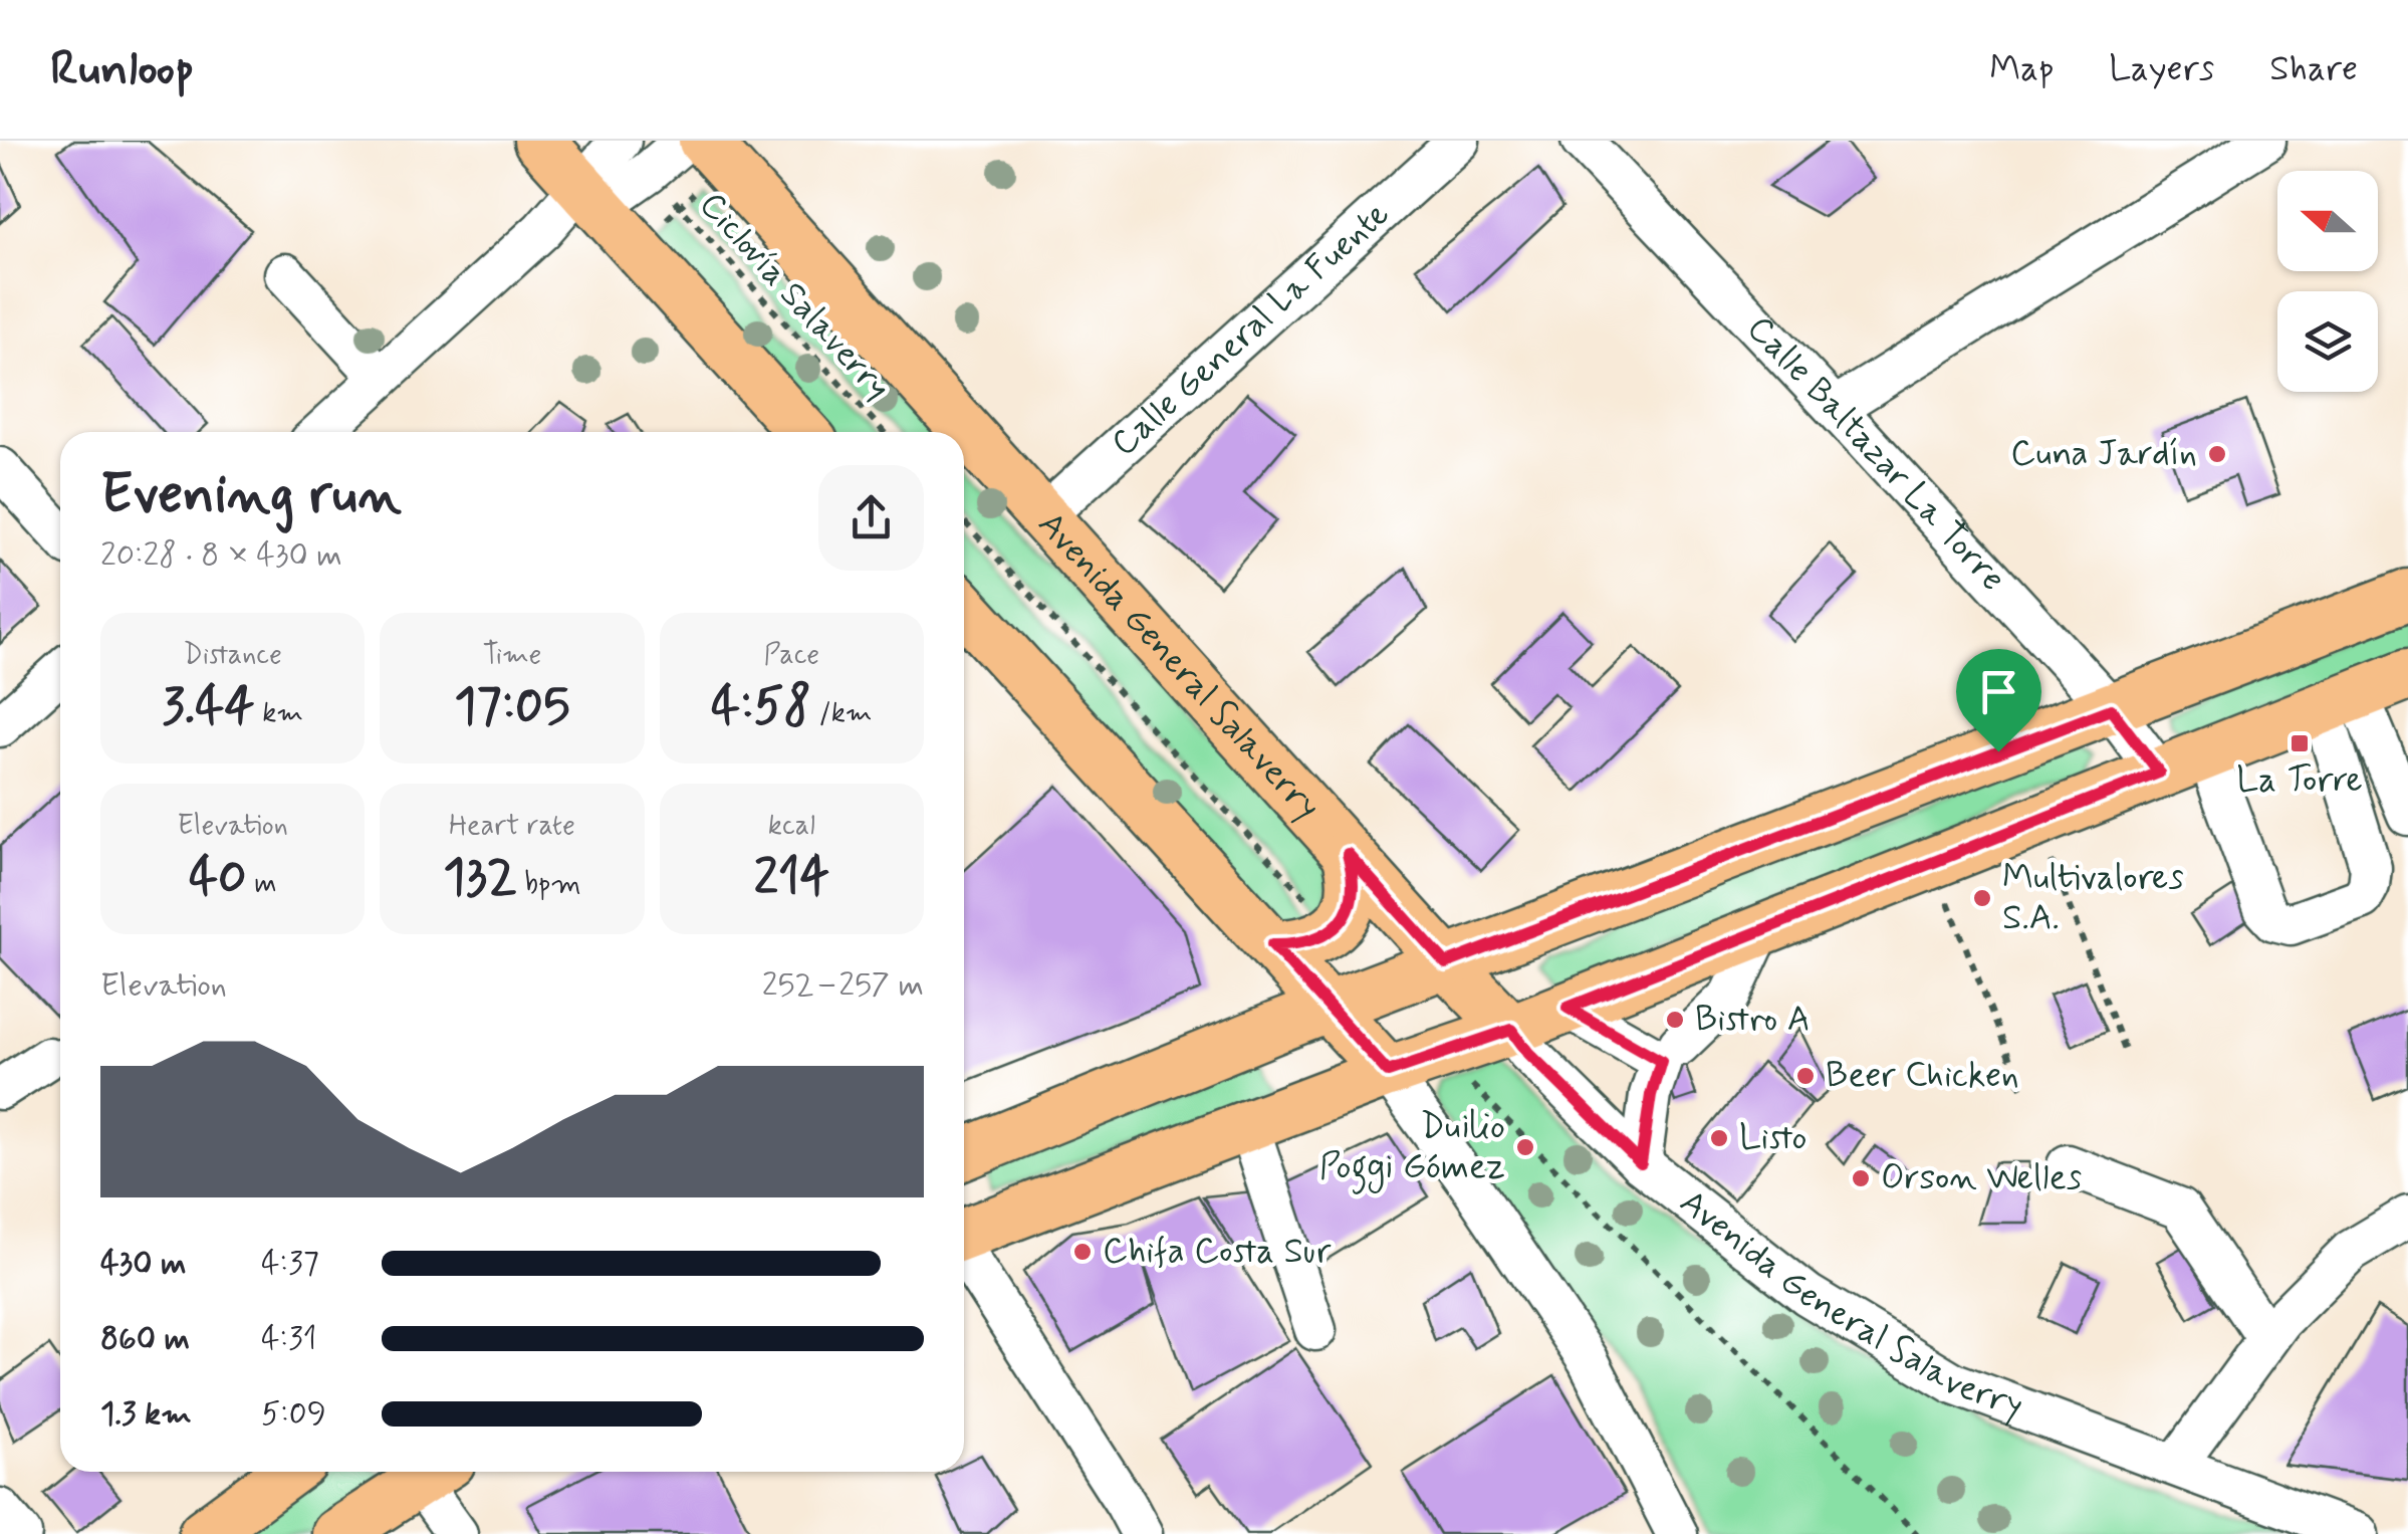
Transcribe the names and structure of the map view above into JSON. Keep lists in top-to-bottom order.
{
  "streets": {
    "main road": ["Avenida General Salaverry"],
    "street": ["Calle General La Fuente", "Calle Baltazar La Torre"],
    "path": ["Ciclovía Salaverry"]
  },
  "crossings": [
    ["Calle General La Fuente", "Avenida General Salaverry"]
  ],
  "places": {
    "other": [
      "Cuna Jardín",
      "Multivalores S.A.",
      "Bistro A",
      "Beer Chicken",
      "Listo",
      "Duilio Poggi Gómez",
      "Orson Welles",
      "Chifa Costa Sur"
    ],
    "transit": ["La Torre"]
  },
  "north": "left",
  "page": {
    "header": "Runloop",
    "nav": ["Map", "Layers", "Share"],
    "heading": ["Evening run", "20:28 · 8 × 430 m"],
    "stats": [
      ["Distance", "3.44 km"],
      ["Time", "17:05"],
      ["Pace", "4:58 /km"],
      ["Elevation", "40 m"],
      ["Heart rate", "132 bpm"],
      ["kcal", "214"]
    ],
    "chart": ["Elevation", "252–257 m"],
    "list": [
      {
        "name": "430 m",
        "note": "4:37"
      },
      {
        "name": "860 m",
        "note": "4:31"
      },
      {
        "name": "1.3 km",
        "note": "5:09"
      }
    ]
  }
}
